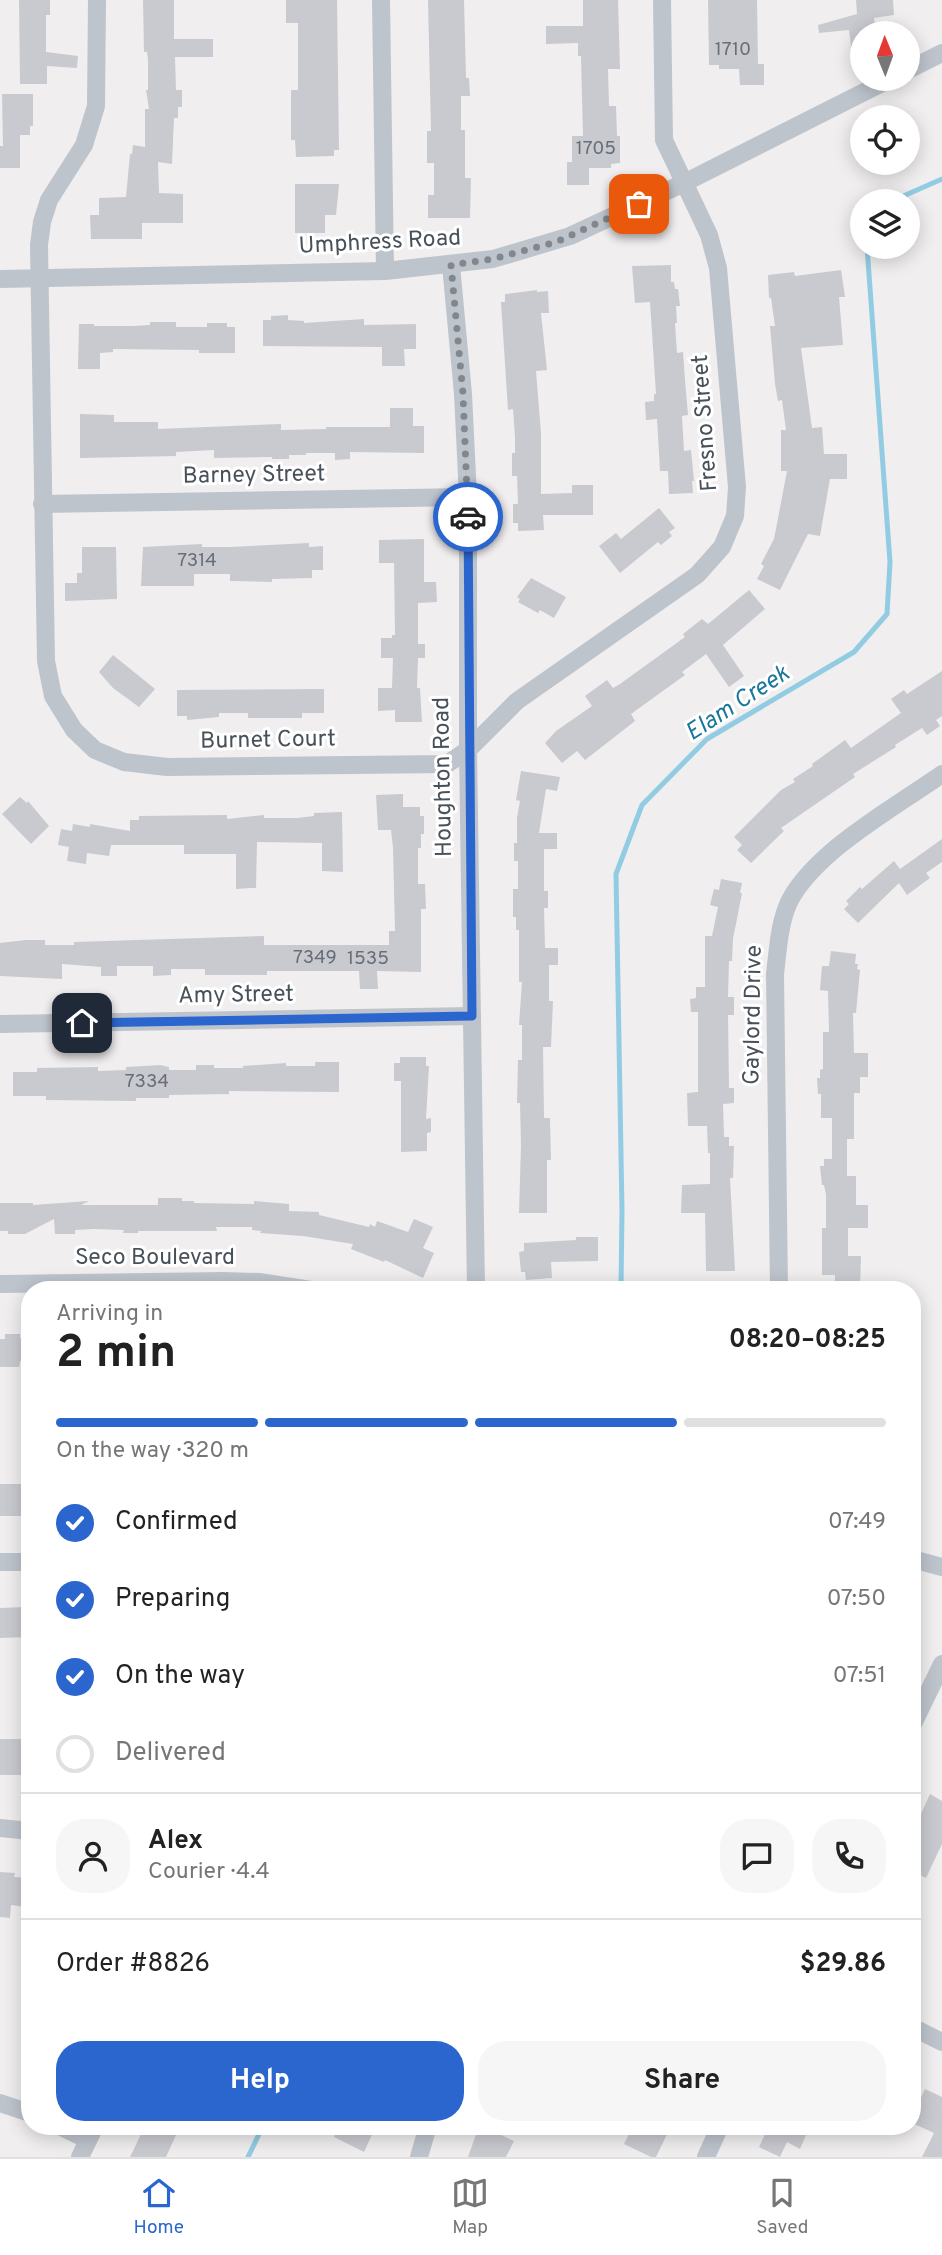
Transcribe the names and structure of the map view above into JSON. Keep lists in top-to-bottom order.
{
  "streets": {
    "street": [
      "Umphress Road",
      "Fresno Street",
      "Barney Street",
      "Burnet Court",
      "Houghton Road",
      "Amy Street",
      "Gaylord Drive",
      "Seco Boulevard"
    ]
  },
  "crossings": [
    ["Umphress Road", "Fresno Street"],
    ["Umphress Road", "Burnet Court"],
    ["Umphress Road", "Houghton Road"],
    ["Fresno Street", "Burnet Court"],
    ["Fresno Street", "Houghton Road"],
    ["Barney Street", "Burnet Court"],
    ["Barney Street", "Houghton Road"],
    ["Burnet Court", "Houghton Road"],
    ["Houghton Road", "Amy Street"]
  ],
  "water": ["Elam Creek"],
  "house_numbers": [
    "1710",
    "1705",
    "7314",
    "7349",
    "1535",
    "7334"
  ],
  "north": "top",
  "page": {
    "heading": ["2 min", "Arriving in", "08:20–08:25"],
    "panel": [
      "Alex",
      "Courier · 4.4",
      "Order #8826",
      "$29.86"
    ],
    "bar": "On the way · 320 m",
    "list": [
      ["Confirmed", "07:49"],
      ["Preparing", "07:50"],
      ["On the way", "07:51"],
      "Delivered"
    ],
    "buttons": ["Help", "Share"],
    "tabs": ["Home", "Map", "Saved"]
  }
}
